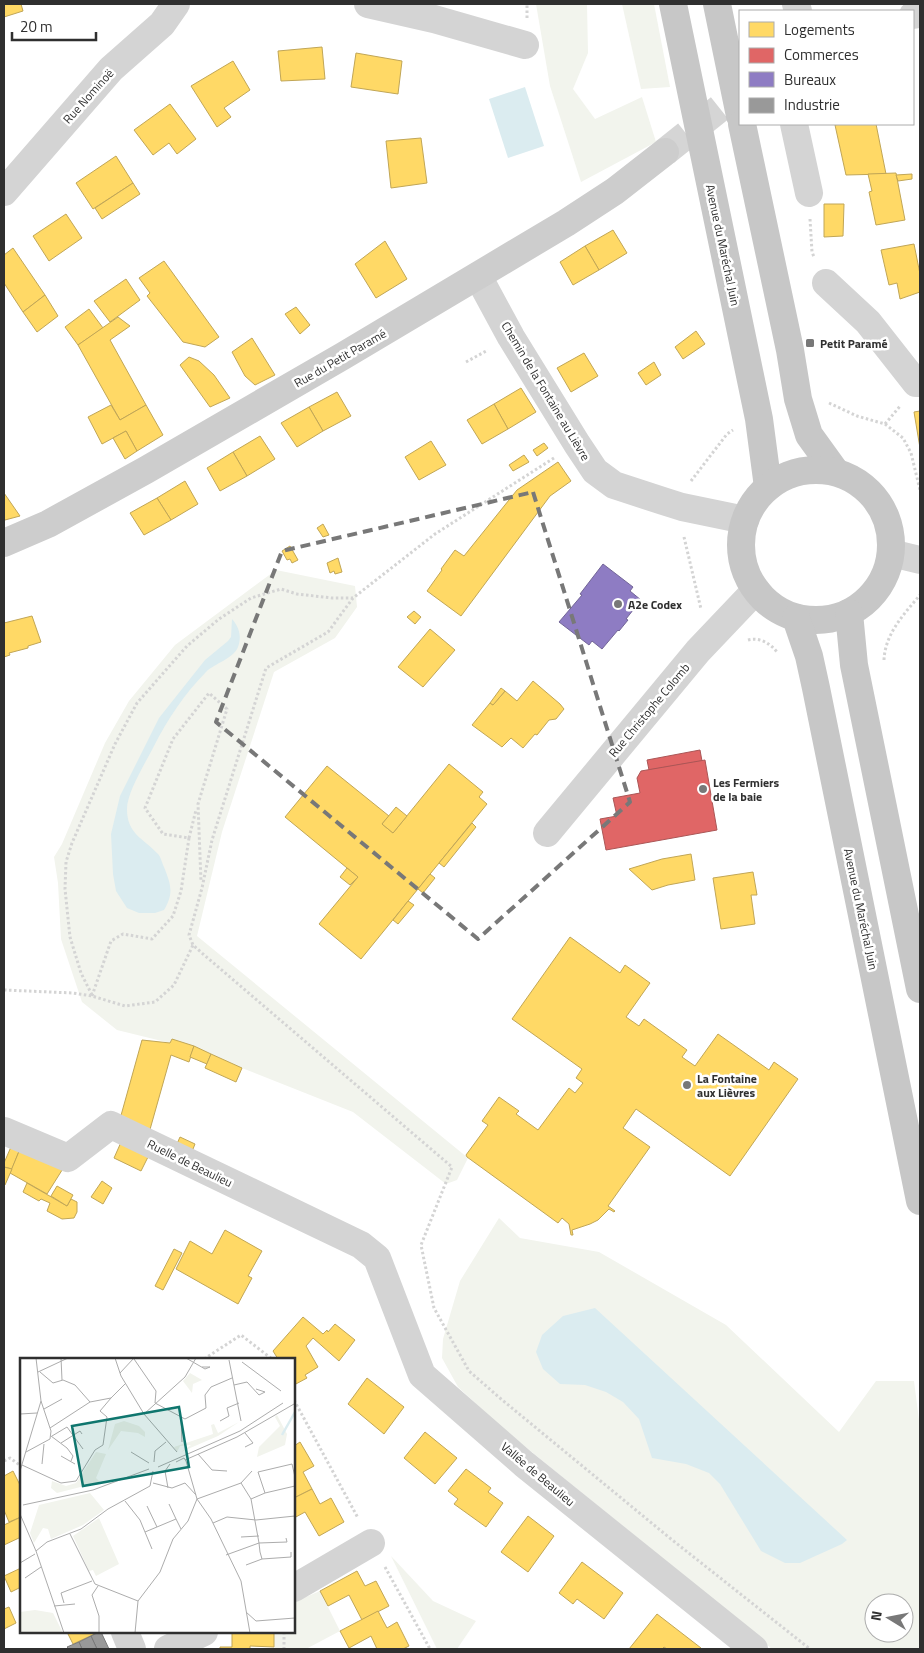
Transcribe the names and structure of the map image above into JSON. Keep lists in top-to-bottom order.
{
  "streets": {
    "main road": ["Avenue du Maréchal Juin"],
    "street": [
      "Rue Nominoë",
      "Rue du Petit Paramé",
      "Chemin de la Fontaine au Lièvre",
      "Rue Christophe Colomb",
      "Ruelle de Beaulieu",
      "Vallée de Beaulieu"
    ]
  },
  "crossings": [
    ["Avenue du Maréchal Juin", "Chemin de la Fontaine au Lièvre"],
    ["Avenue du Maréchal Juin", "Rue Christophe Colomb"],
    ["Rue du Petit Paramé", "Chemin de la Fontaine au Lièvre"],
    ["Chemin de la Fontaine au Lièvre", "Rue Christophe Colomb"],
    ["Ruelle de Beaulieu", "Vallée de Beaulieu"]
  ],
  "places": {
    "transit": ["Petit Paramé"],
    "other": ["A2e Codex", "Les Fermiers de la baie", "La Fontaine aux Lièvres"]
  },
  "legend": [
    "Logements",
    "Commerces",
    "Bureaux",
    "Industrie"
  ],
  "scale_bar": "20 m",
  "north": "left"
}
